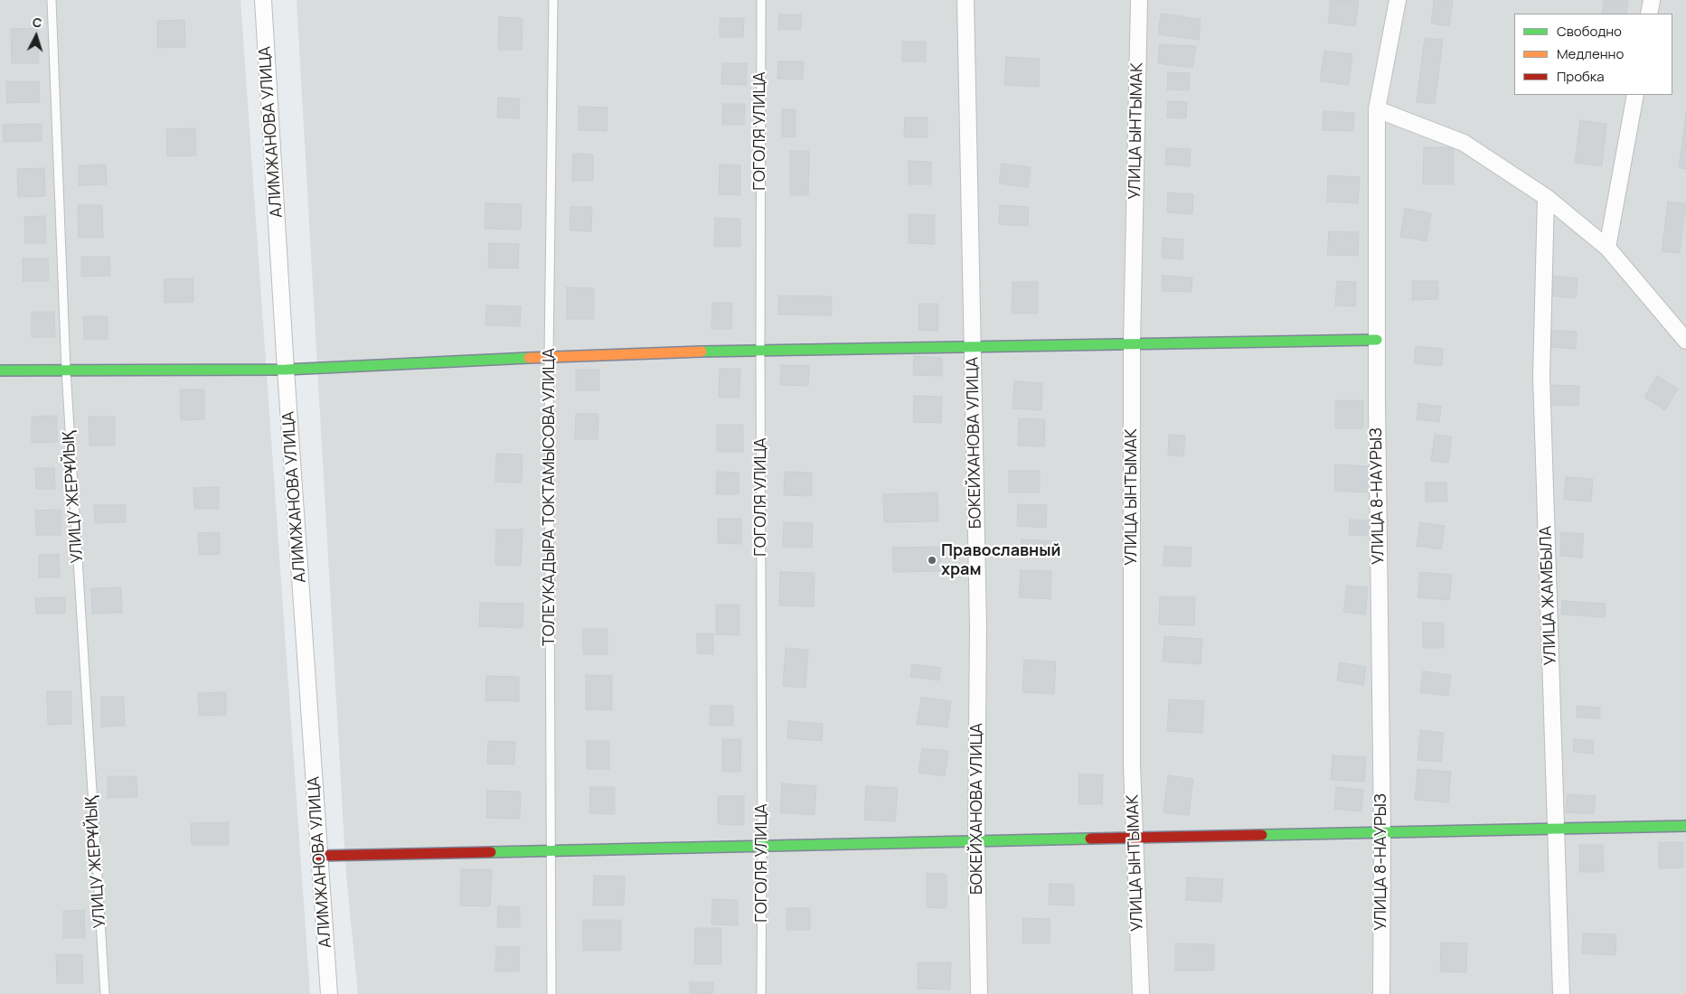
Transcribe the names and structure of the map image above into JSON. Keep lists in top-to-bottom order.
{
  "streets": {
    "street": [
      "УЛИЦА ЫНТЫМАК",
      "АЛИМЖАНОВА УЛИЦА",
      "БОКЕЙХАНОВА УЛИЦА",
      "УЛИЦА 8-НАУРЫЗ",
      "УЛИЦА ЖАМБЫЛА"
    ],
    "lane": ["ГОГОЛЯ УЛИЦА", "УЛИЦУ ЖЕРҰЙЫҚ", "ТОЛЕУКАДЫРА ТОКТАМЫСОВА УЛИЦА"]
  },
  "places": ["Православный храм"],
  "legend": ["Свободно", "Медленно", "Пробка"],
  "north": "top"
}
